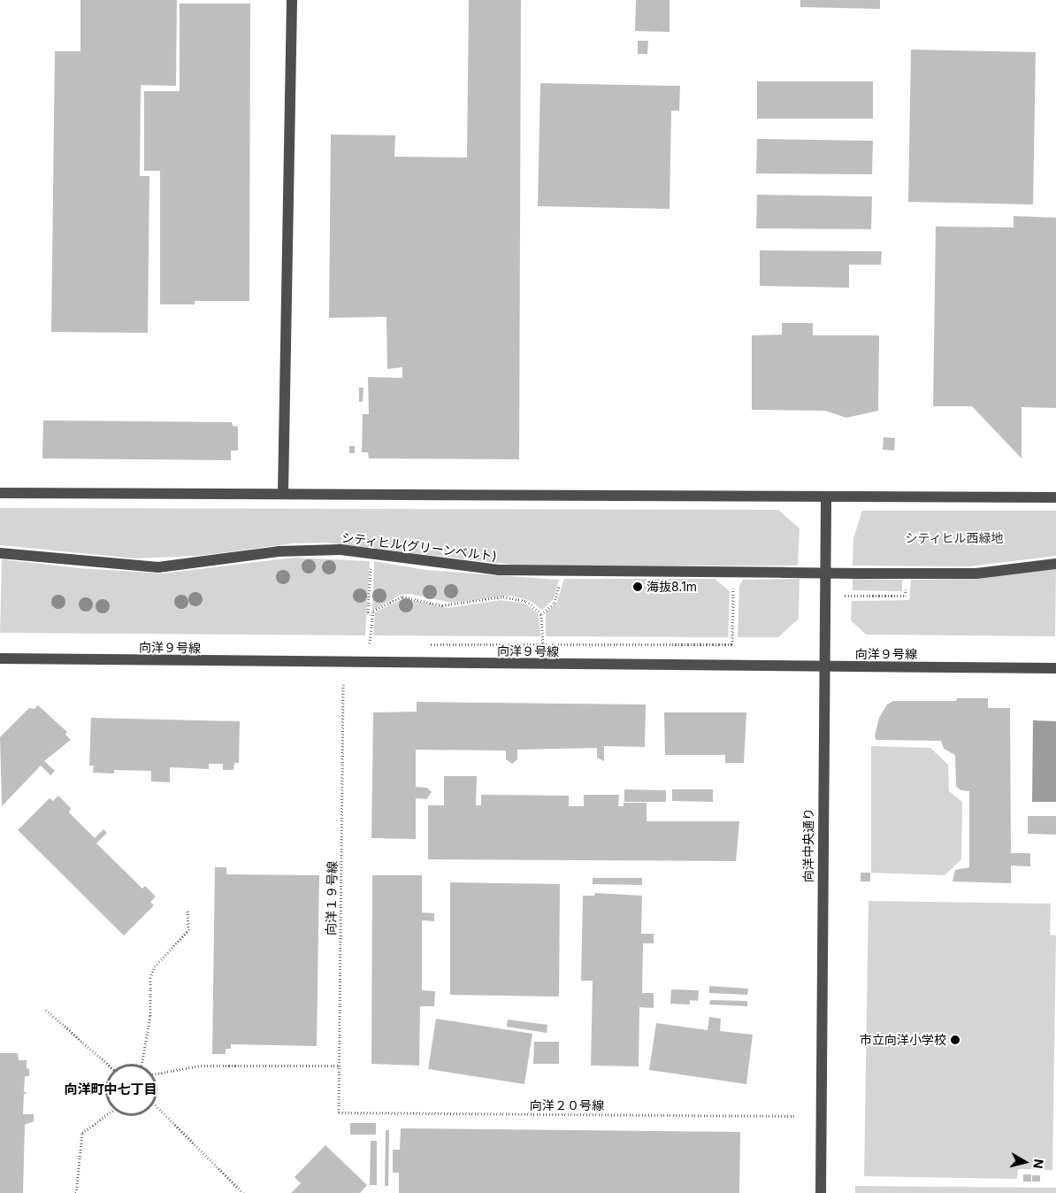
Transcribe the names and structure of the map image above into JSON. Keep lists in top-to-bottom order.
{
  "streets": {
    "street": ["シティヒル(グリーンベルト)", "向洋９号線", "向洋中央通り"],
    "path": ["向洋１９号線", "向洋２０号線"]
  },
  "crossings": [
    ["向洋９号線", "向洋中央通り"],
    ["向洋１９号線", "向洋２０号線"]
  ],
  "districts": ["向洋町中七丁目"],
  "parks": ["シティヒル西緑地"],
  "places": ["海抜8.1m", "市立向洋小学校"],
  "north": "right"
}
